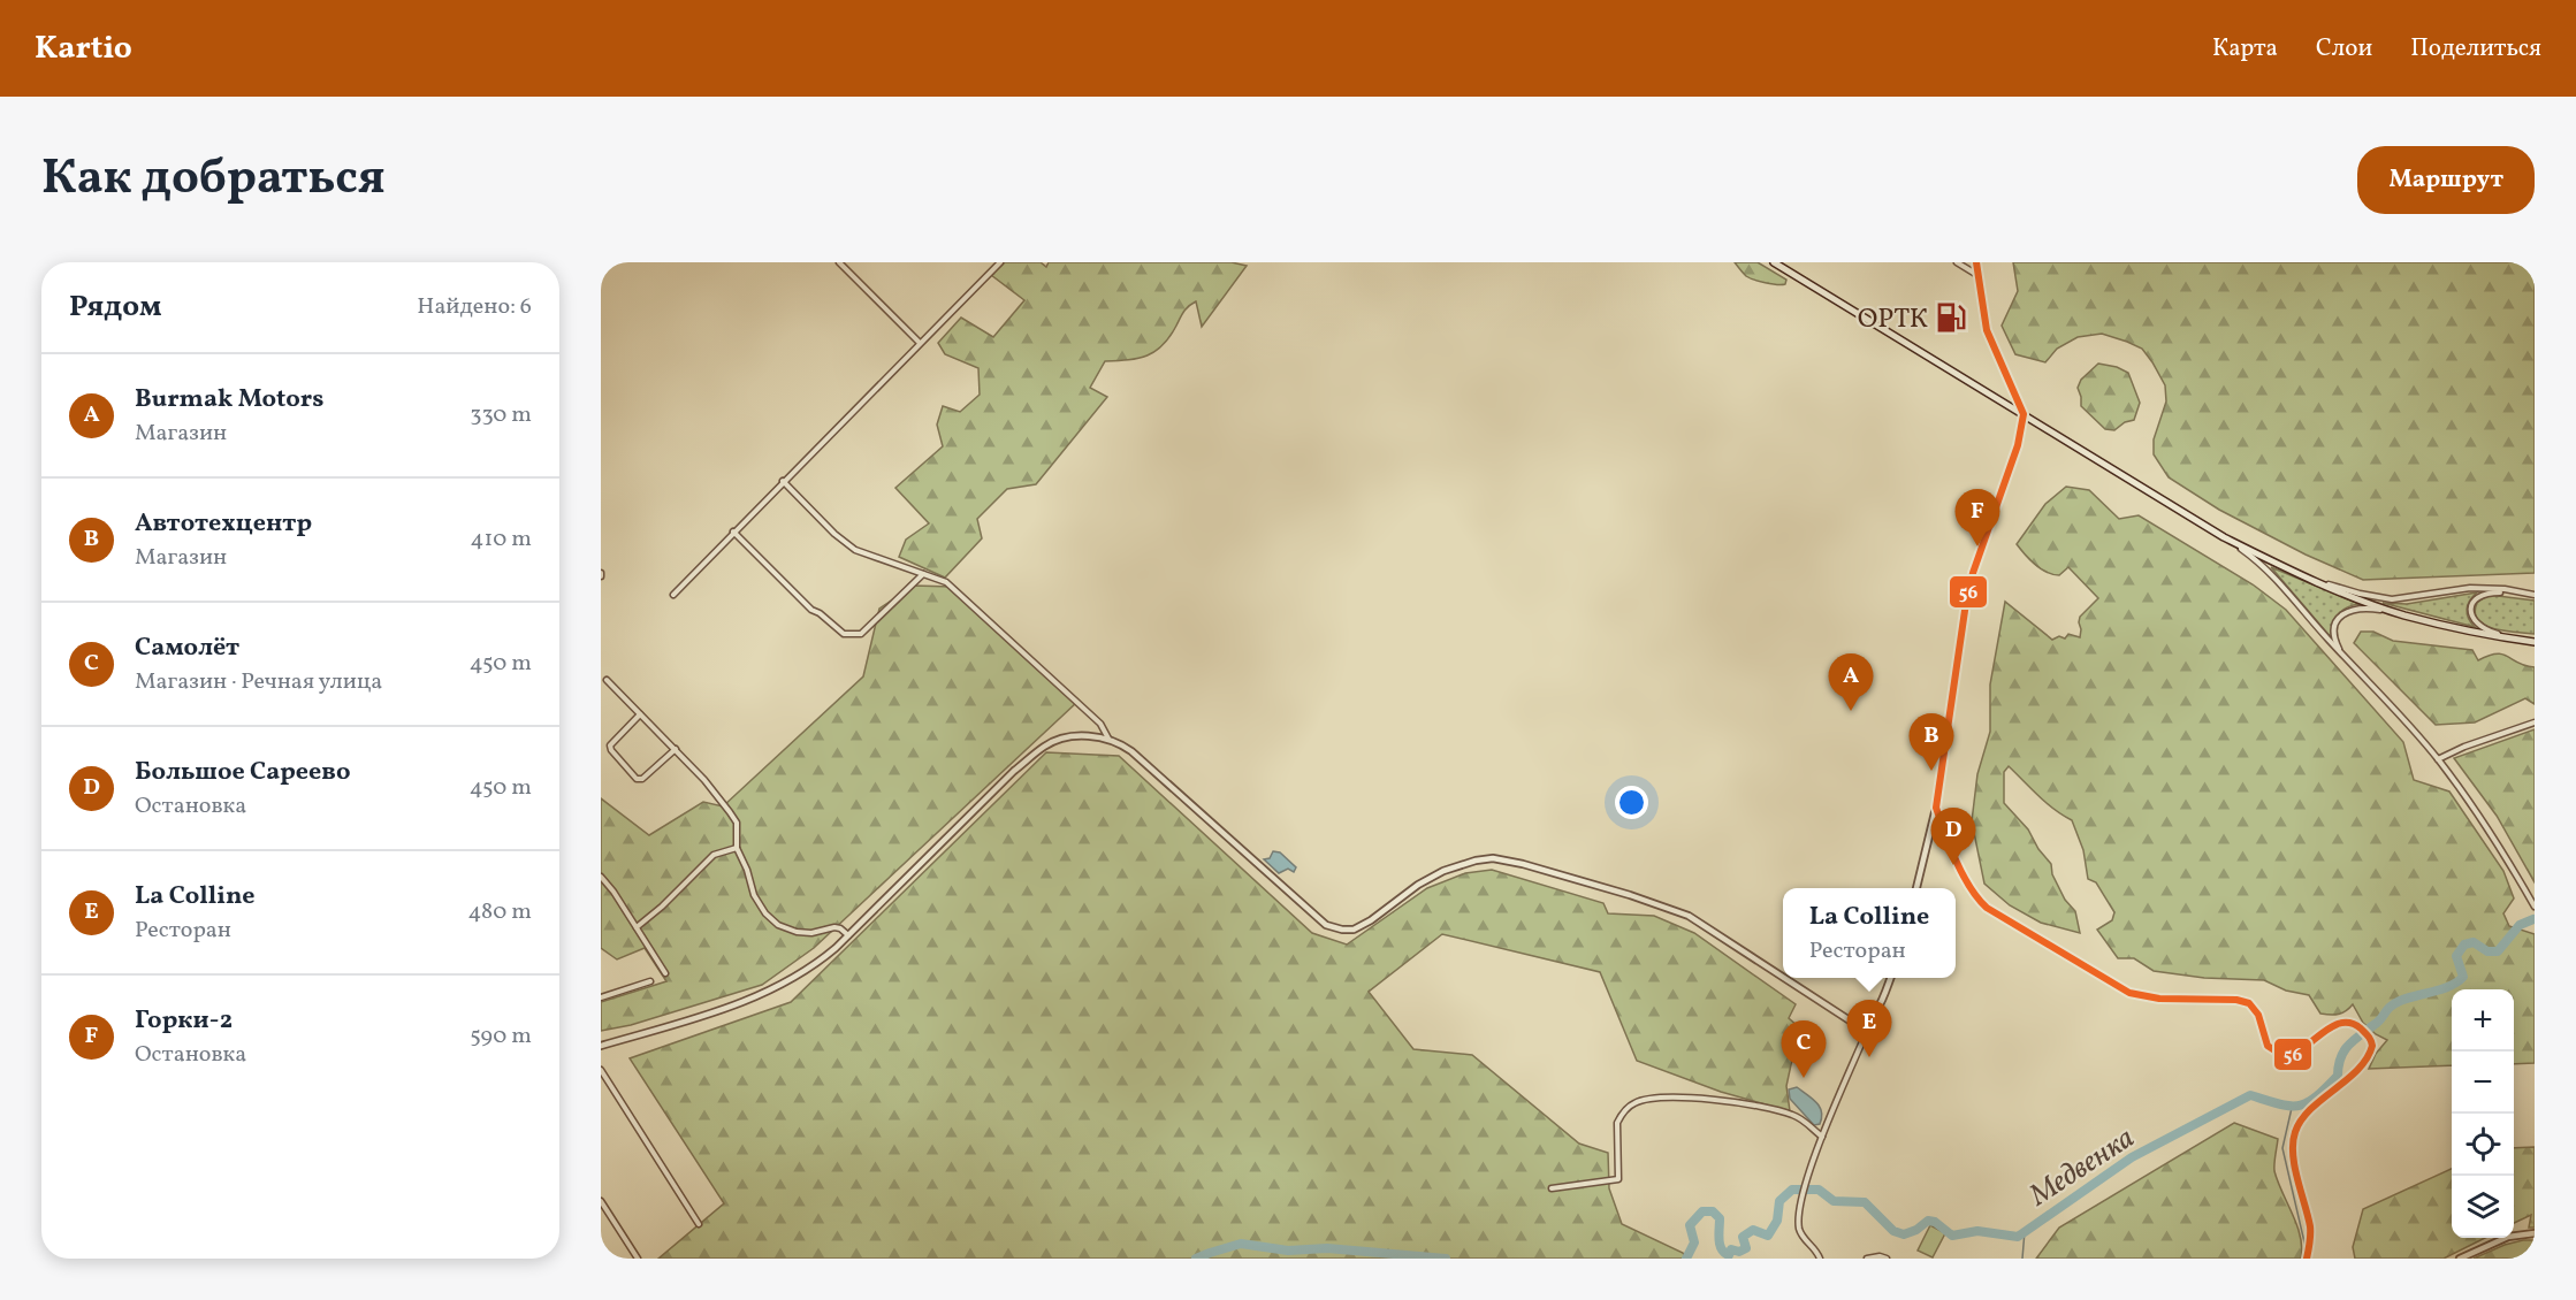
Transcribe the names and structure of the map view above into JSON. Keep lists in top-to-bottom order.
{
  "water": ["Медвенка"],
  "places": {
    "fuel station": ["ОРТК"]
  },
  "lines": ["transit line 56"],
  "page": {
    "header": "Kartio",
    "nav": ["Карта", "Слои", "Поделиться"],
    "title": "Как добраться",
    "buttons": "Маршрут",
    "heading": ["Рядом", "Найдено: 6"],
    "list": [
      {
        "mark": "A",
        "name": "Burmak Motors",
        "note": "Магазин",
        "value": "330 m"
      },
      {
        "mark": "B",
        "name": "Автотехцентр",
        "note": "Магазин",
        "value": "410 m"
      },
      {
        "mark": "C",
        "name": "Самолёт",
        "note": "Магазин · Речная улица",
        "value": "450 m"
      },
      {
        "mark": "D",
        "name": "Большое Сареево",
        "note": "Остановка",
        "value": "450 m"
      },
      {
        "mark": "E",
        "name": "La Colline",
        "note": "Ресторан",
        "value": "480 m"
      },
      {
        "mark": "F",
        "name": "Горки-2",
        "note": "Остановка",
        "value": "590 m"
      }
    ],
    "pins": [
      "F",
      "A",
      "B",
      "D",
      "E",
      "C"
    ],
    "popup": ["La Colline", "Ресторан"],
    "map_buttons": ["+", "−"]
  }
}
